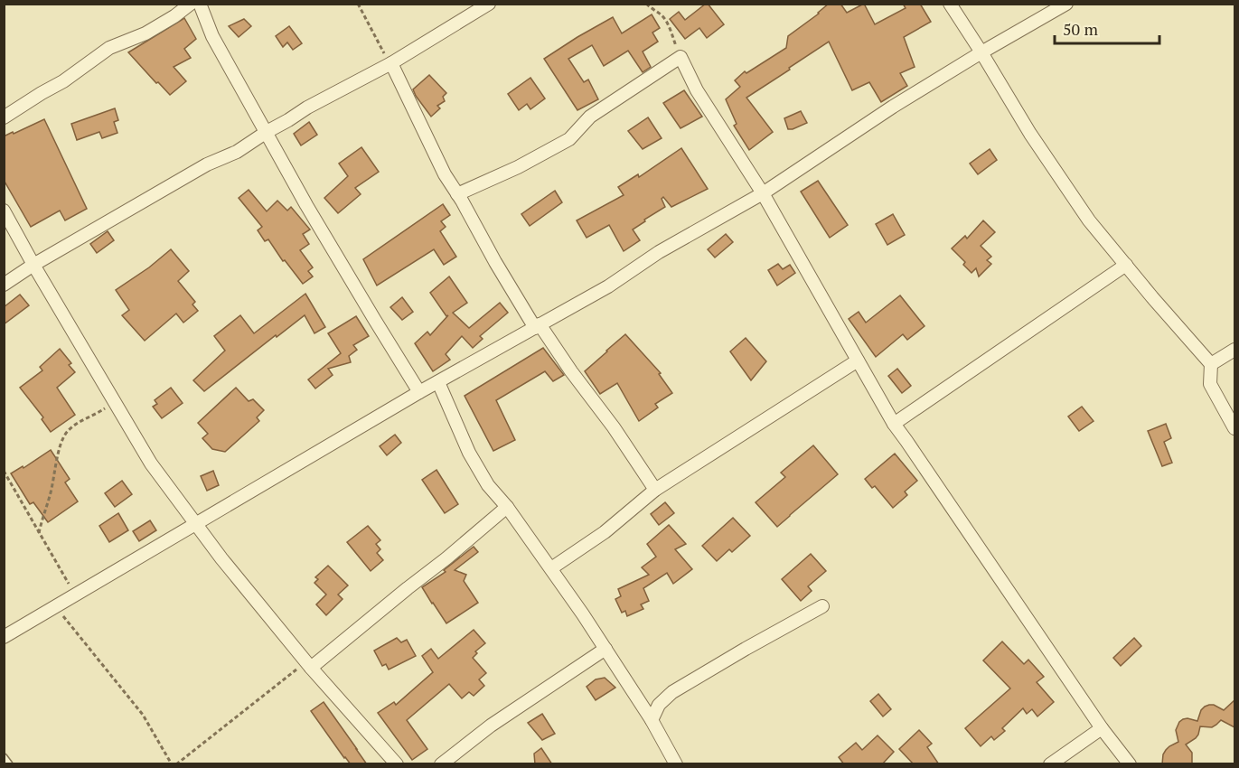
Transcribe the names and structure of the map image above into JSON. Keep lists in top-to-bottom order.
{
  "scale_bar": "50 m"
}
